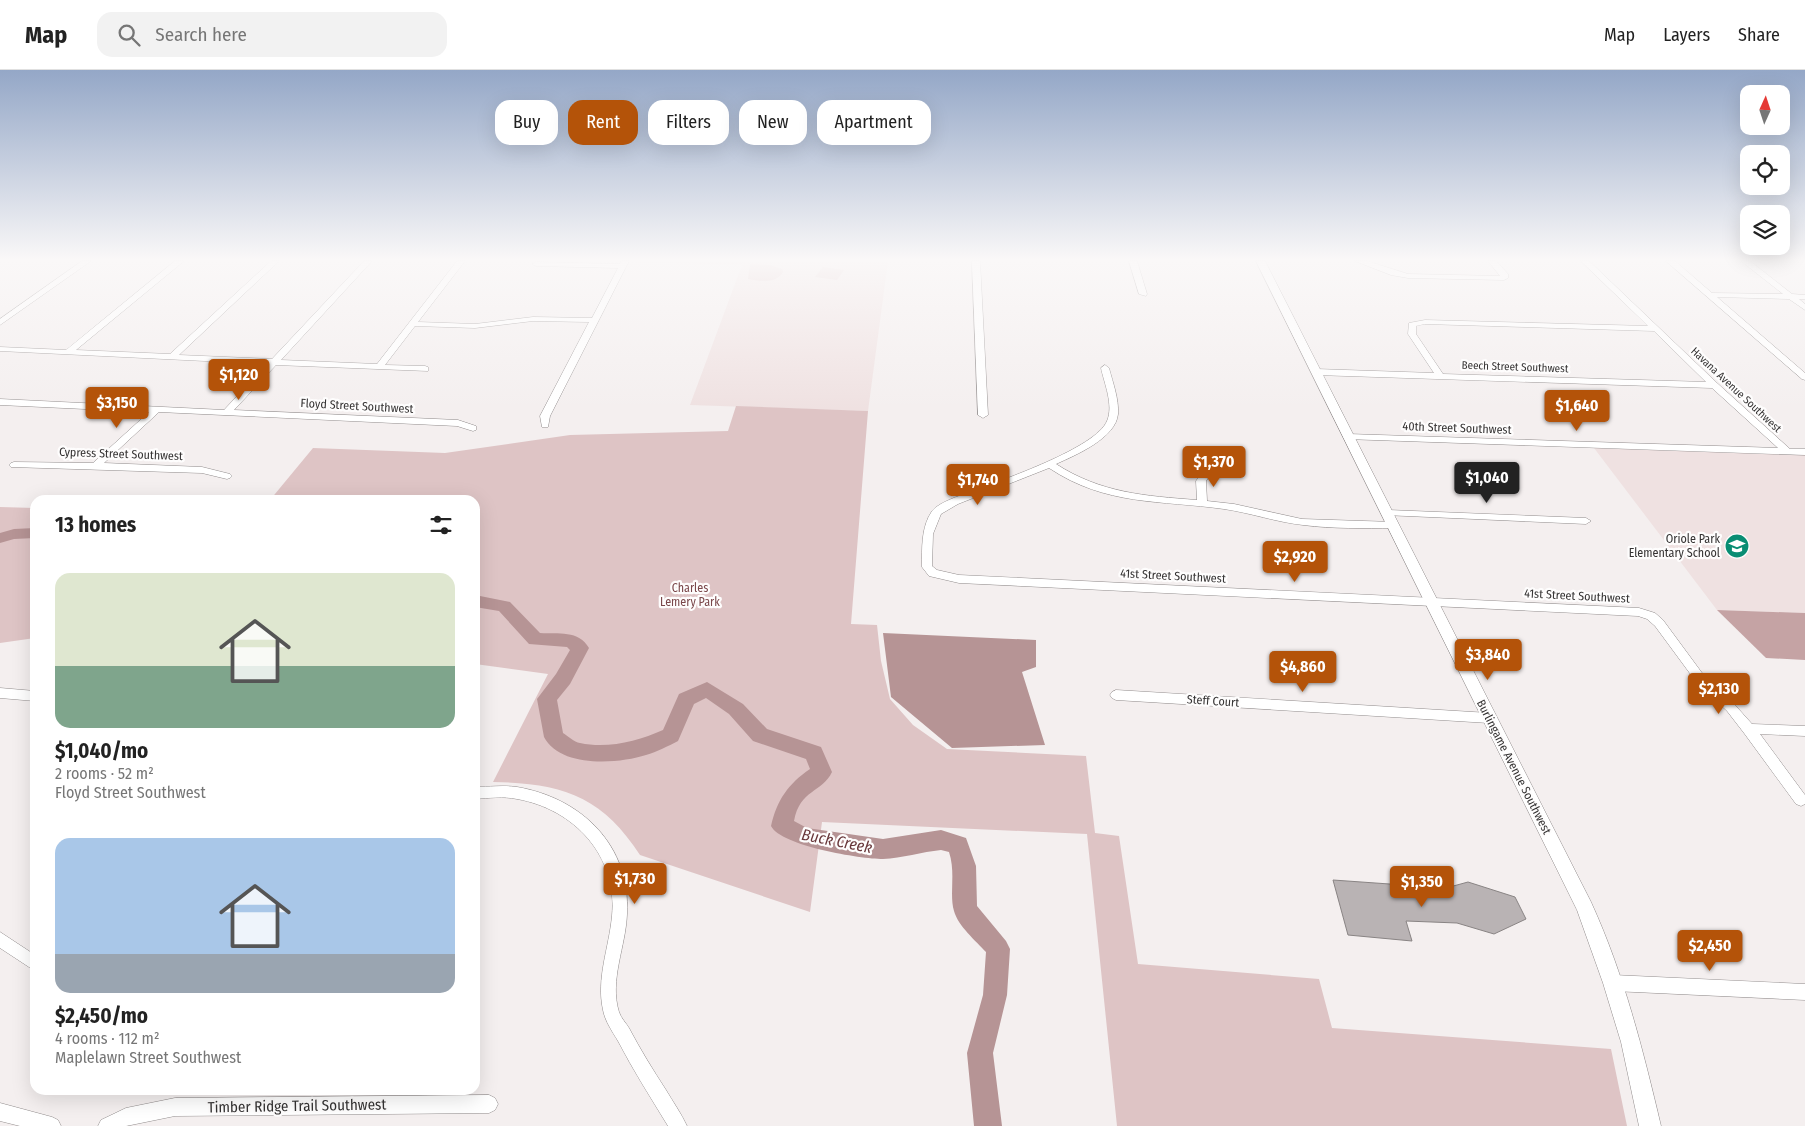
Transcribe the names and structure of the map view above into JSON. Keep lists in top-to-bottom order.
{
  "streets": {
    "street": [
      "Beech Street Southwest",
      "Havana Avenue Southwest",
      "Floyd Street Southwest",
      "40th Street Southwest",
      "Cypress Street Southwest",
      "41st Street Southwest",
      "Steff Court",
      "Burlingame Avenue Southwest",
      "Timber Ridge Trail Southwest"
    ]
  },
  "crossings": [
    ["Beech Street Southwest", "Havana Avenue Southwest"],
    ["Beech Street Southwest", "Burlingame Avenue Southwest"],
    ["Havana Avenue Southwest", "40th Street Southwest"],
    ["40th Street Southwest", "Burlingame Avenue Southwest"],
    ["41st Street Southwest", "Burlingame Avenue Southwest"],
    ["Steff Court", "Burlingame Avenue Southwest"]
  ],
  "water": ["Buck Creek"],
  "parks": ["Charles Lemery Park"],
  "places": {
    "school or university": ["Oriole Park Elementary School"]
  },
  "north": "top",
  "page": {
    "header": "Map",
    "search": "Search here",
    "nav": ["Map", "Layers", "Share"],
    "chip": [
      "Buy",
      "Rent",
      "Filters",
      "New",
      "Apartment"
    ],
    "price": [
      "$1,120",
      "$3,150",
      "$1,640",
      "$1,370",
      "$1,040",
      "$1,740",
      "$2,920",
      "$3,840",
      "$4,860",
      "$2,130",
      "$1,730",
      "$1,350",
      "$2,450"
    ],
    "heading": "13 homes",
    "list": [
      {
        "name": "$1,040/mo",
        "note": "2 rooms · 52 m² · Floyd Street Southwest"
      },
      {
        "name": "$2,450/mo",
        "note": "4 rooms · 112 m² · Maplelawn Street Southwest"
      }
    ]
  }
}
